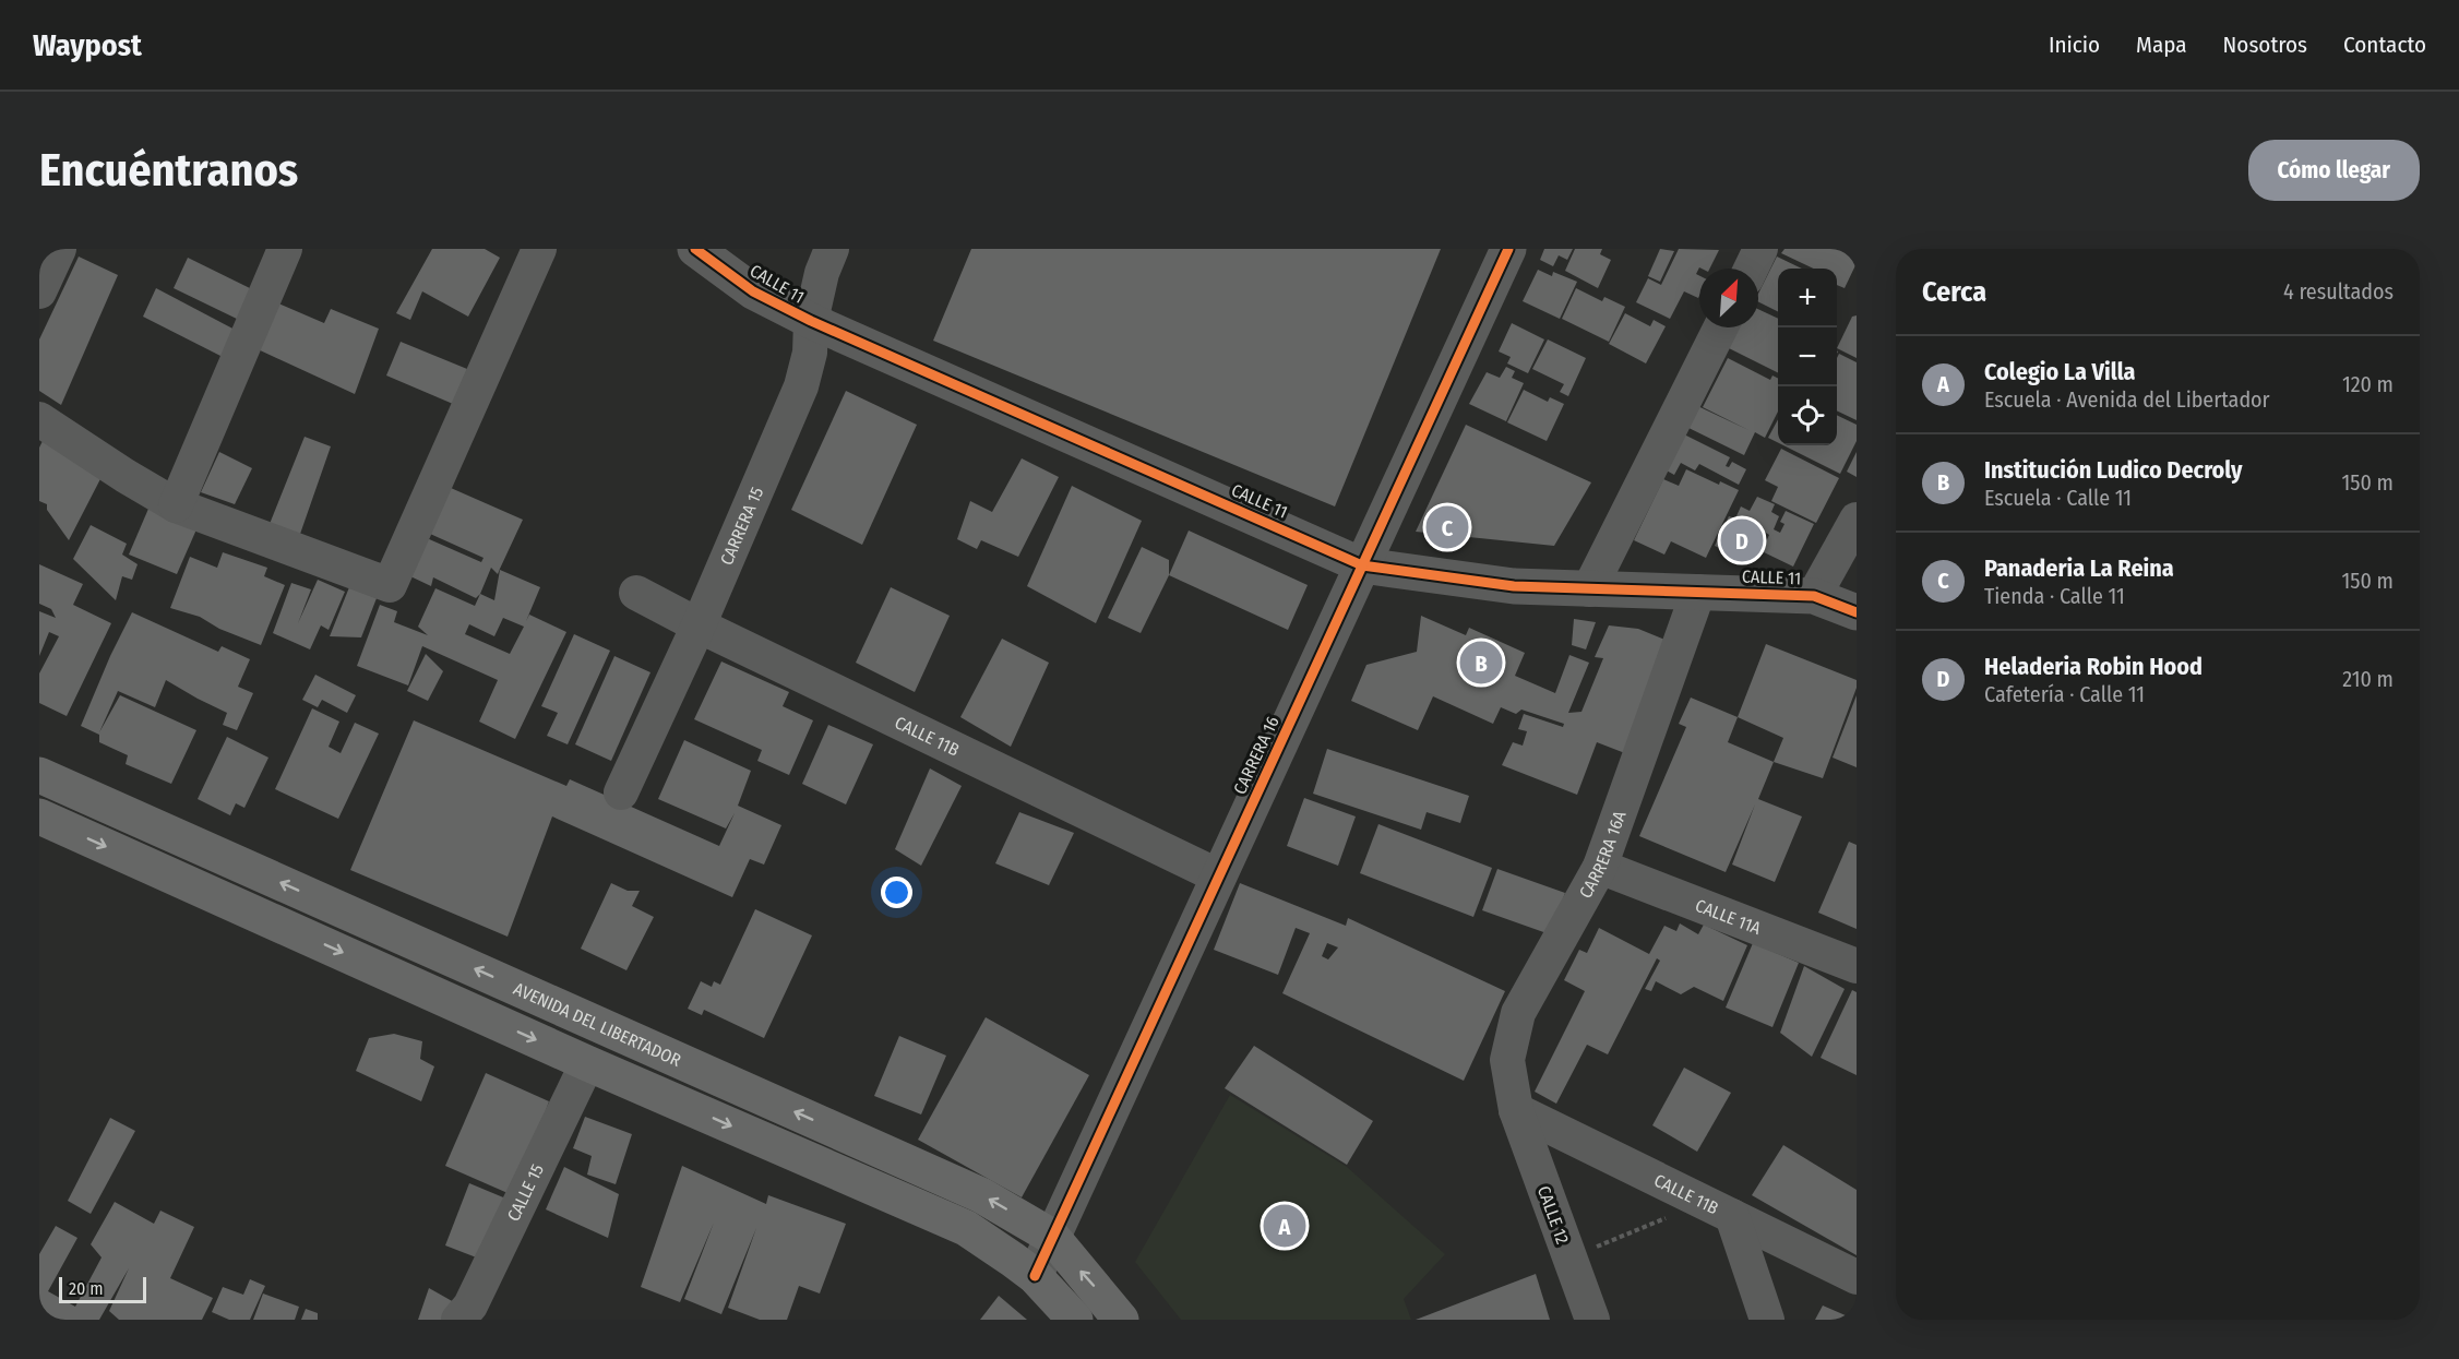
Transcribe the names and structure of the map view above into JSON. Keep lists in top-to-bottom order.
{
  "streets": {
    "main road": ["AVENIDA DEL LIBERTADOR"],
    "street": [
      "CALLE 11",
      "CARRERA 15",
      "CALLE 11B",
      "CARRERA 16",
      "CARRERA 16A",
      "CALLE 11A",
      "CALLE 15",
      "CALLE 12"
    ]
  },
  "crossings": [
    ["CALLE 11", "CARRERA 15"],
    ["CALLE 11", "CARRERA 16"],
    ["CALLE 11", "CARRERA 16A"],
    ["CARRERA 15", "CALLE 11B"],
    ["CALLE 11B", "CARRERA 16"],
    ["CALLE 11B", "CARRERA 16A"],
    ["CALLE 11B", "CALLE 12"],
    ["CARRERA 16", "AVENIDA DEL LIBERTADOR"],
    ["CARRERA 16A", "CALLE 11A"],
    ["CARRERA 16A", "CALLE 12"]
  ],
  "scale_bar": "20 m",
  "north": "top right",
  "page": {
    "header": "Waypost",
    "nav": [
      "Inicio",
      "Mapa",
      "Nosotros",
      "Contacto"
    ],
    "buttons": "Cómo llegar",
    "title": "Encuéntranos",
    "heading": ["Cerca", "4 resultados"],
    "map_buttons": ["+", "−"],
    "list": [
      {
        "mark": "A",
        "name": "Colegio La Villa",
        "note": "Escuela · Avenida del Libertador",
        "value": "120 m"
      },
      {
        "mark": "B",
        "name": "Institución Ludico Decroly",
        "note": "Escuela · Calle 11",
        "value": "150 m"
      },
      {
        "mark": "C",
        "name": "Panaderia La Reina",
        "note": "Tienda · Calle 11",
        "value": "150 m"
      },
      {
        "mark": "D",
        "name": "Heladeria Robin Hood",
        "note": "Cafetería · Calle 11",
        "value": "210 m"
      }
    ],
    "pins": [
      "C",
      "D",
      "B",
      "A"
    ],
    "scale": "20 m"
  }
}
